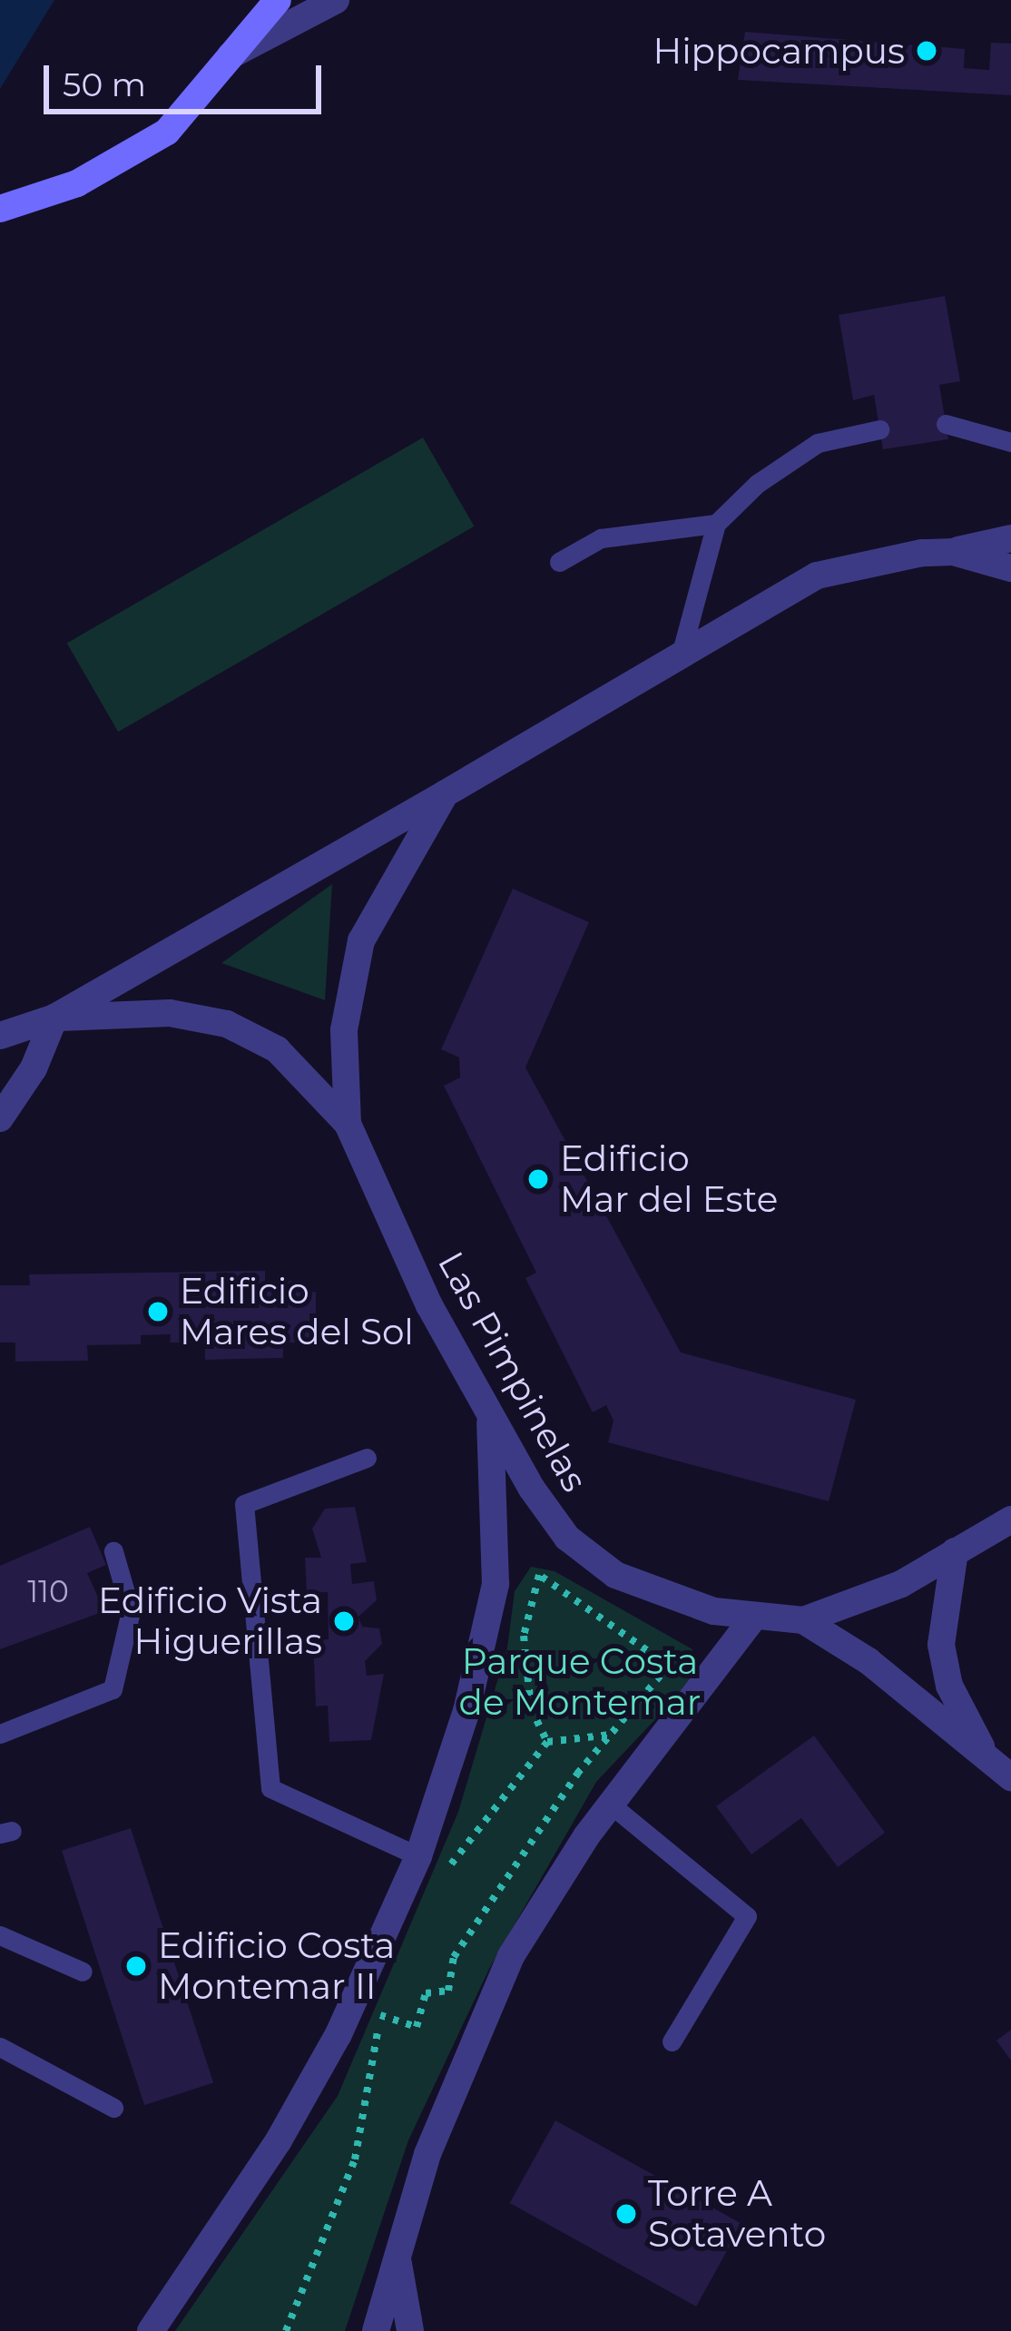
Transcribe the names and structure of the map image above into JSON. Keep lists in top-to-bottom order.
{
  "streets": {
    "street": ["Las Pimpinelas"]
  },
  "parks": ["Parque Costa de Montemar"],
  "places": [
    "Hippocampus",
    "Edificio Mar del Este",
    "Edificio Mares del Sol",
    "Edificio Vista Higuerillas",
    "Edificio Costa Montemar II",
    "Torre A Sotavento"
  ],
  "house_numbers": ["110"],
  "scale_bar": "50 m"
}
